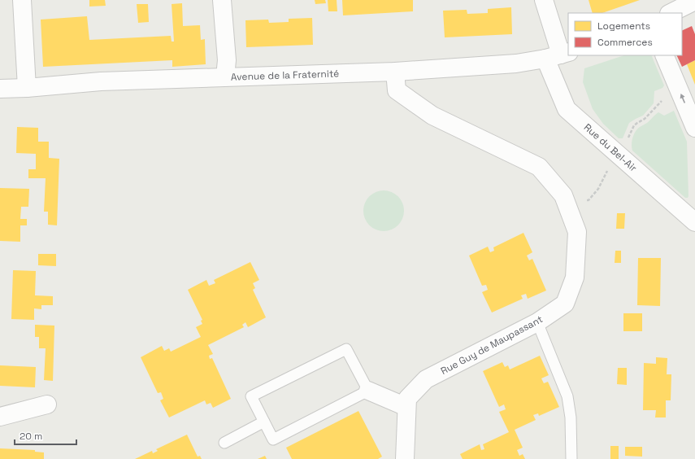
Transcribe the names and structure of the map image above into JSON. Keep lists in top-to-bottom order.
{
  "streets": {
    "street": ["Avenue de la Fraternité", "Rue du Bel-Air", "Rue Guy de Maupassant"]
  },
  "crossings": [
    ["Avenue de la Fraternité", "Rue du Bel-Air"],
    ["Avenue de la Fraternité", "Rue Guy de Maupassant"]
  ],
  "legend": ["Logements", "Commerces"],
  "scale_bar": "20 m"
}
